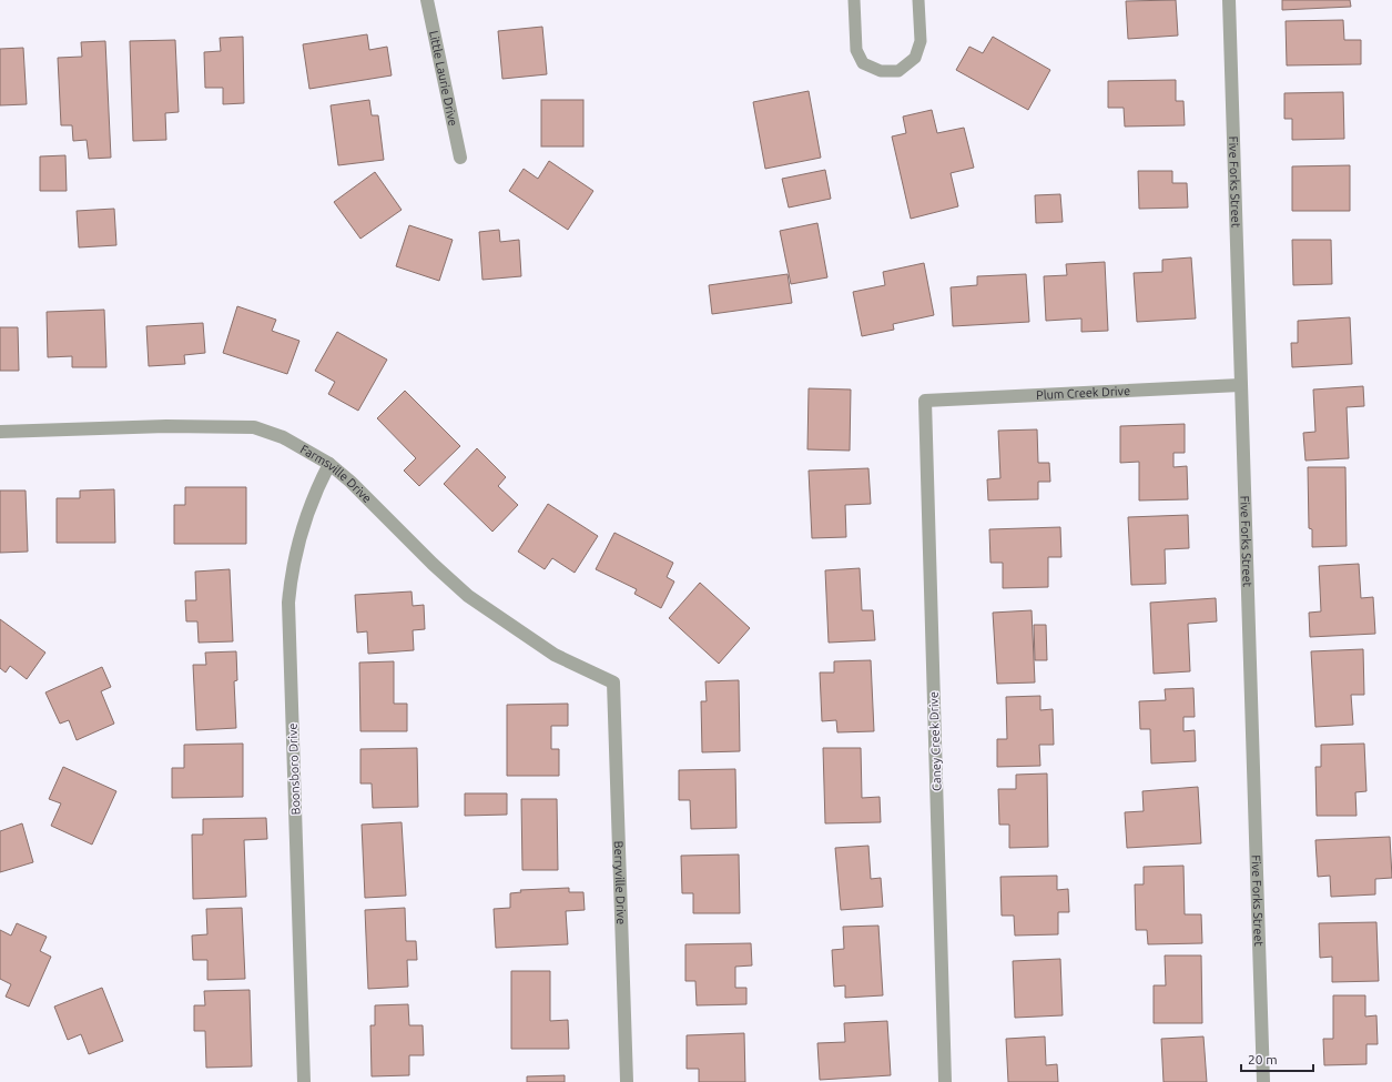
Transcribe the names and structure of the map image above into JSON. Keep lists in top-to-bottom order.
{
  "streets": {
    "street": [
      "Little Laurie Drive",
      "Five Forks Street",
      "Plum Creek Drive",
      "Farmsville Drive",
      "Caney Creek Drive",
      "Boonsboro Drive",
      "Berryville Drive"
    ]
  },
  "crossings": [
    ["Five Forks Street", "Plum Creek Drive"],
    ["Plum Creek Drive", "Caney Creek Drive"],
    ["Farmsville Drive", "Boonsboro Drive"],
    ["Farmsville Drive", "Berryville Drive"]
  ],
  "scale_bar": "20 m"
}
